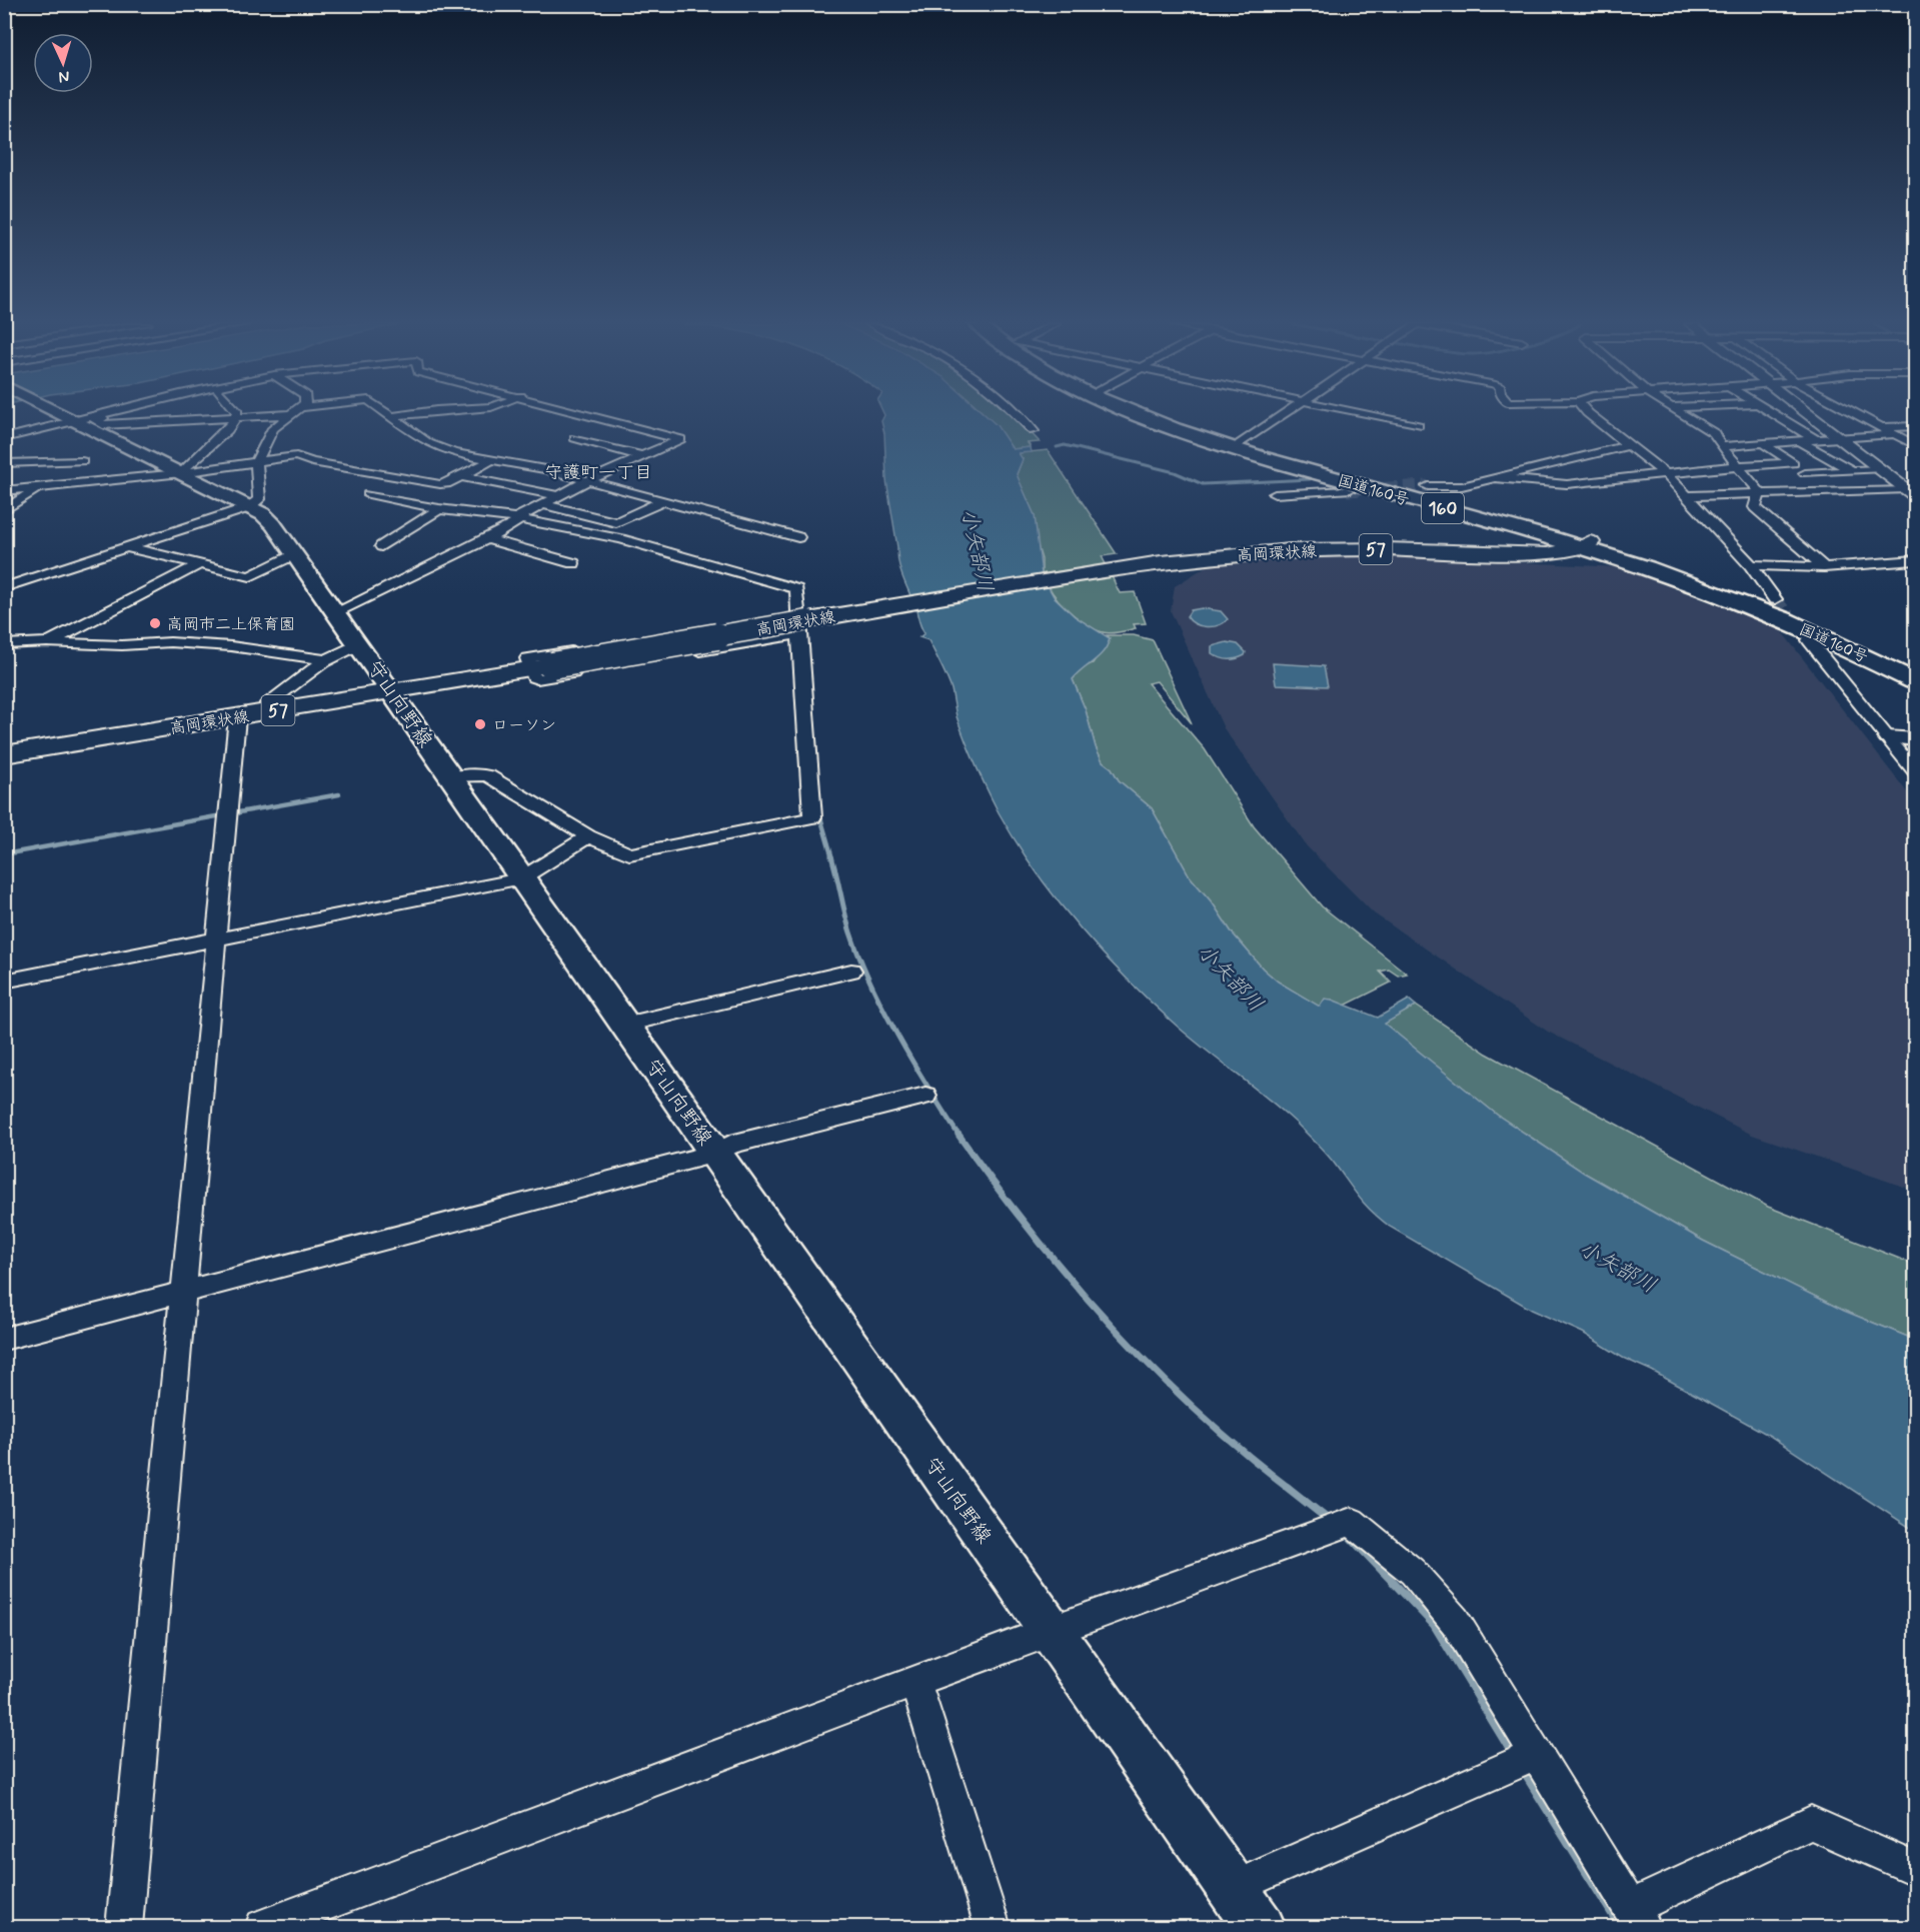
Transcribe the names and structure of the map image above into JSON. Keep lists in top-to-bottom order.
{
  "streets": {
    "highway": ["国道160号", "160"],
    "main road": ["57", "高岡環状線", "守山向野線"]
  },
  "crossings": [
    ["国道160号", "高岡環状線"],
    ["高岡環状線", "守山向野線"]
  ],
  "districts": ["守護町一丁目"],
  "water": ["小矢部川"],
  "places": ["高岡市二上保育園", "ローソン"],
  "north": "bottom"
}
